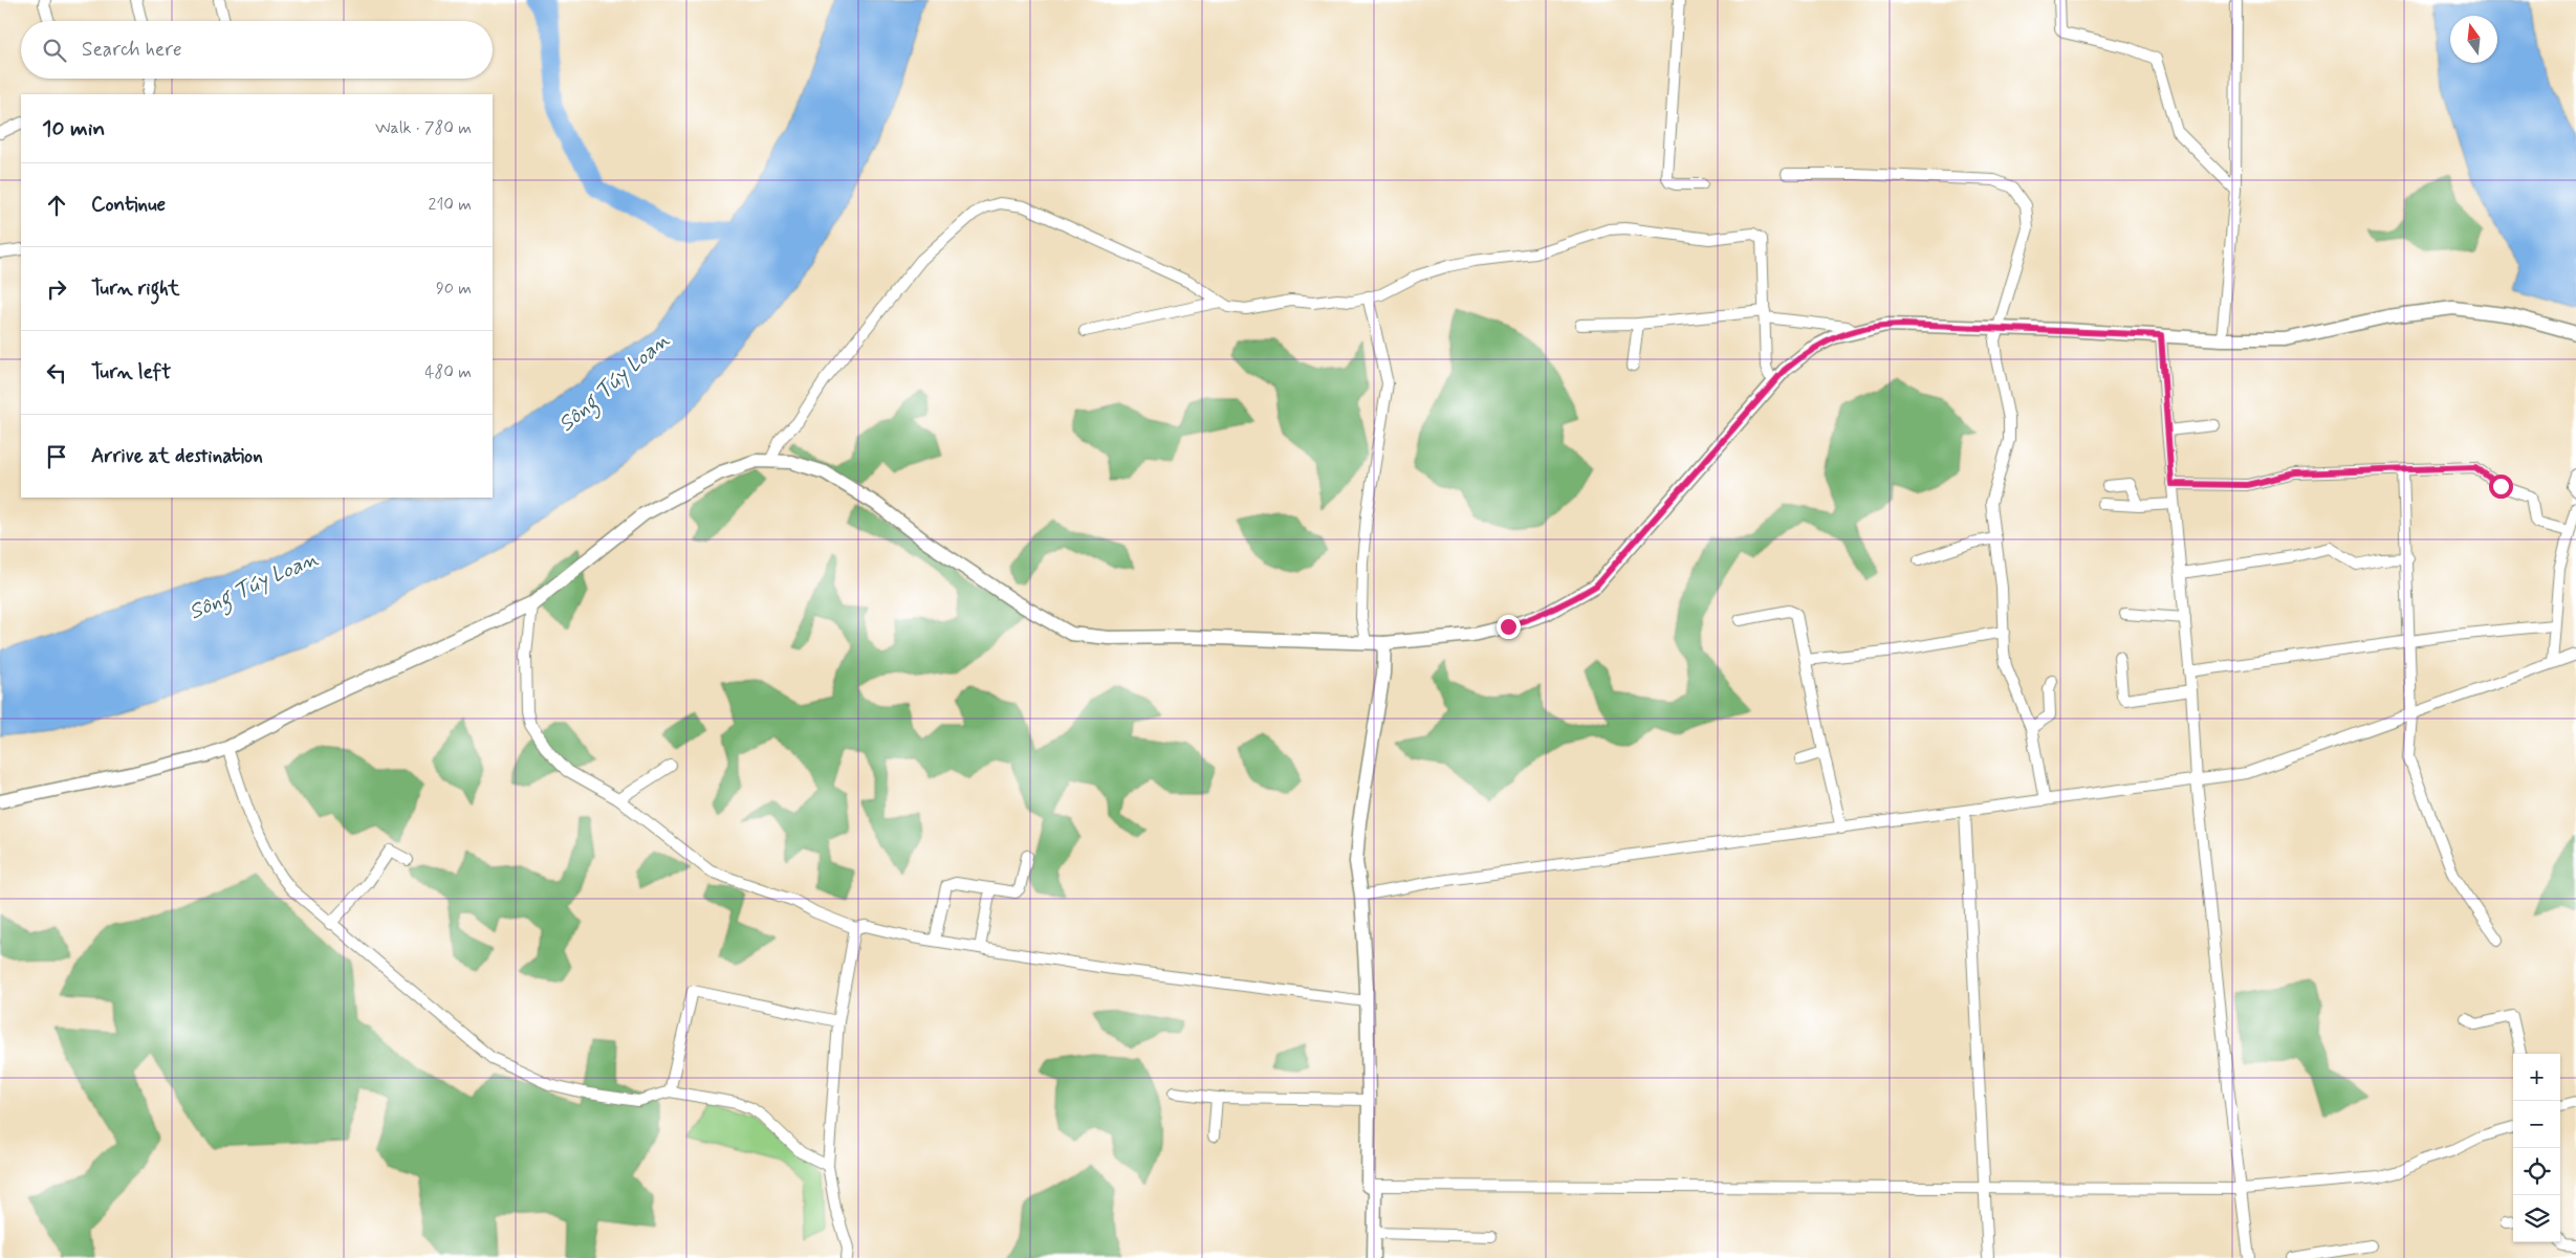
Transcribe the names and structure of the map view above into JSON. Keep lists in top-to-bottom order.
{
  "water": ["Sông Túy Loan"],
  "north": "top",
  "page": {
    "search": "Search here",
    "heading": ["10 min", "Walk · 780 m"],
    "list": [
      ["Continue", "210 m"],
      ["Turn right", "90 m"],
      ["Turn left", "480 m"],
      "Arrive at destination"
    ],
    "map_buttons": ["+", "−"]
  }
}
